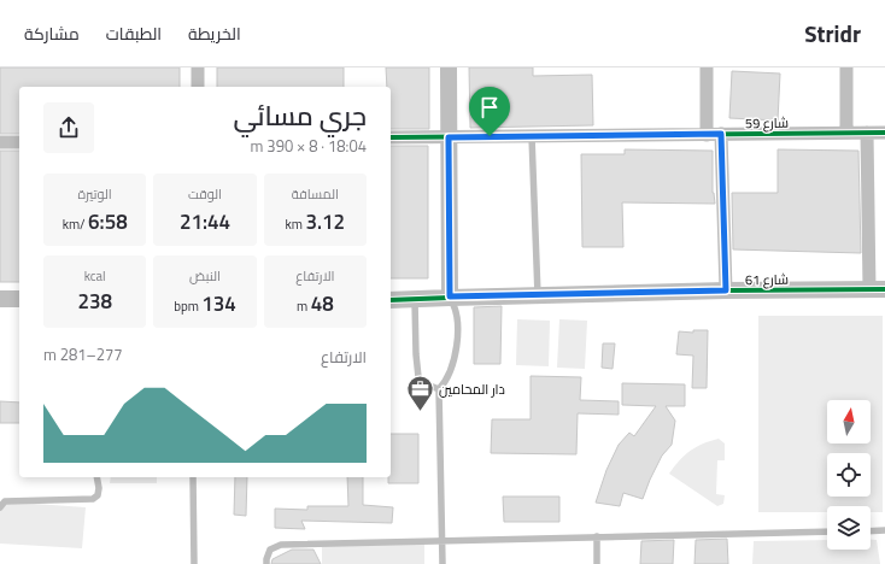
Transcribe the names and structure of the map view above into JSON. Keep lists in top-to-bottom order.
{
  "streets": {
    "street": ["شارع 59", "شارع 61"]
  },
  "places": {
    "office": ["دار المحامين"]
  },
  "north": "top",
  "page": {
    "header": "Stridr",
    "nav": ["الخريطة", "الطبقات", "مشاركة"],
    "heading": ["جري مسائي", "18:04 · 8 × 390 m"],
    "stats": [
      ["المسافة", "3.12 km"],
      ["الوقت", "21:44"],
      ["الوتيرة", "6:58 /km"],
      ["الارتفاع", "48 m"],
      ["النبض", "134 bpm"],
      ["kcal", "238"]
    ],
    "chart": ["الارتفاع", "277–281 m"]
  }
}
